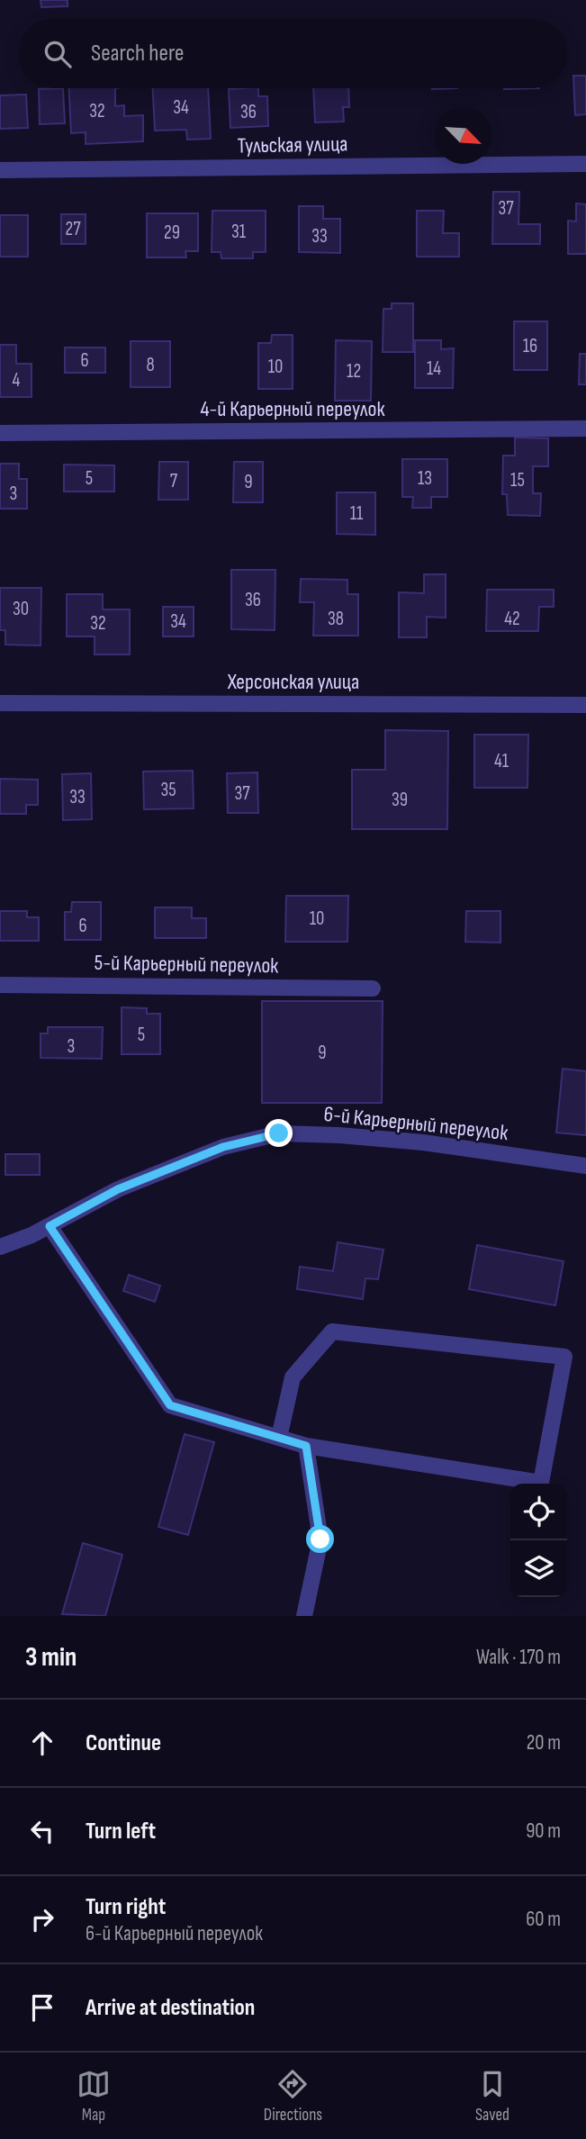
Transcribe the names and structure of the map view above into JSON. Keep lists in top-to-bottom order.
{
  "streets": {
    "street": [
      "Тульская улица",
      "4-й Карьерный переулок",
      "Херсонская улица",
      "5-й Карьерный переулок",
      "6-й Карьерный переулок"
    ]
  },
  "house_numbers": [
    "34",
    "32",
    "36",
    "37",
    "27",
    "31",
    "29",
    "33",
    "16",
    "6",
    "8",
    "10",
    "14",
    "12",
    "4",
    "5",
    "13",
    "15",
    "7",
    "9",
    "3",
    "11",
    "36",
    "30",
    "38",
    "42",
    "34",
    "32",
    "41",
    "35",
    "37",
    "33",
    "39",
    "10",
    "6",
    "5",
    "3",
    "9"
  ],
  "north": "bottom right",
  "page": {
    "search": "Search here",
    "heading": ["3 min", "Walk · 170 m"],
    "list": [
      ["Continue", "20 m"],
      ["Turn left", "90 m"],
      ["Turn right", "6-й Карьерный переулок", "60 m"],
      "Arrive at destination"
    ],
    "nav": ["Map", "Directions", "Saved"]
  }
}
